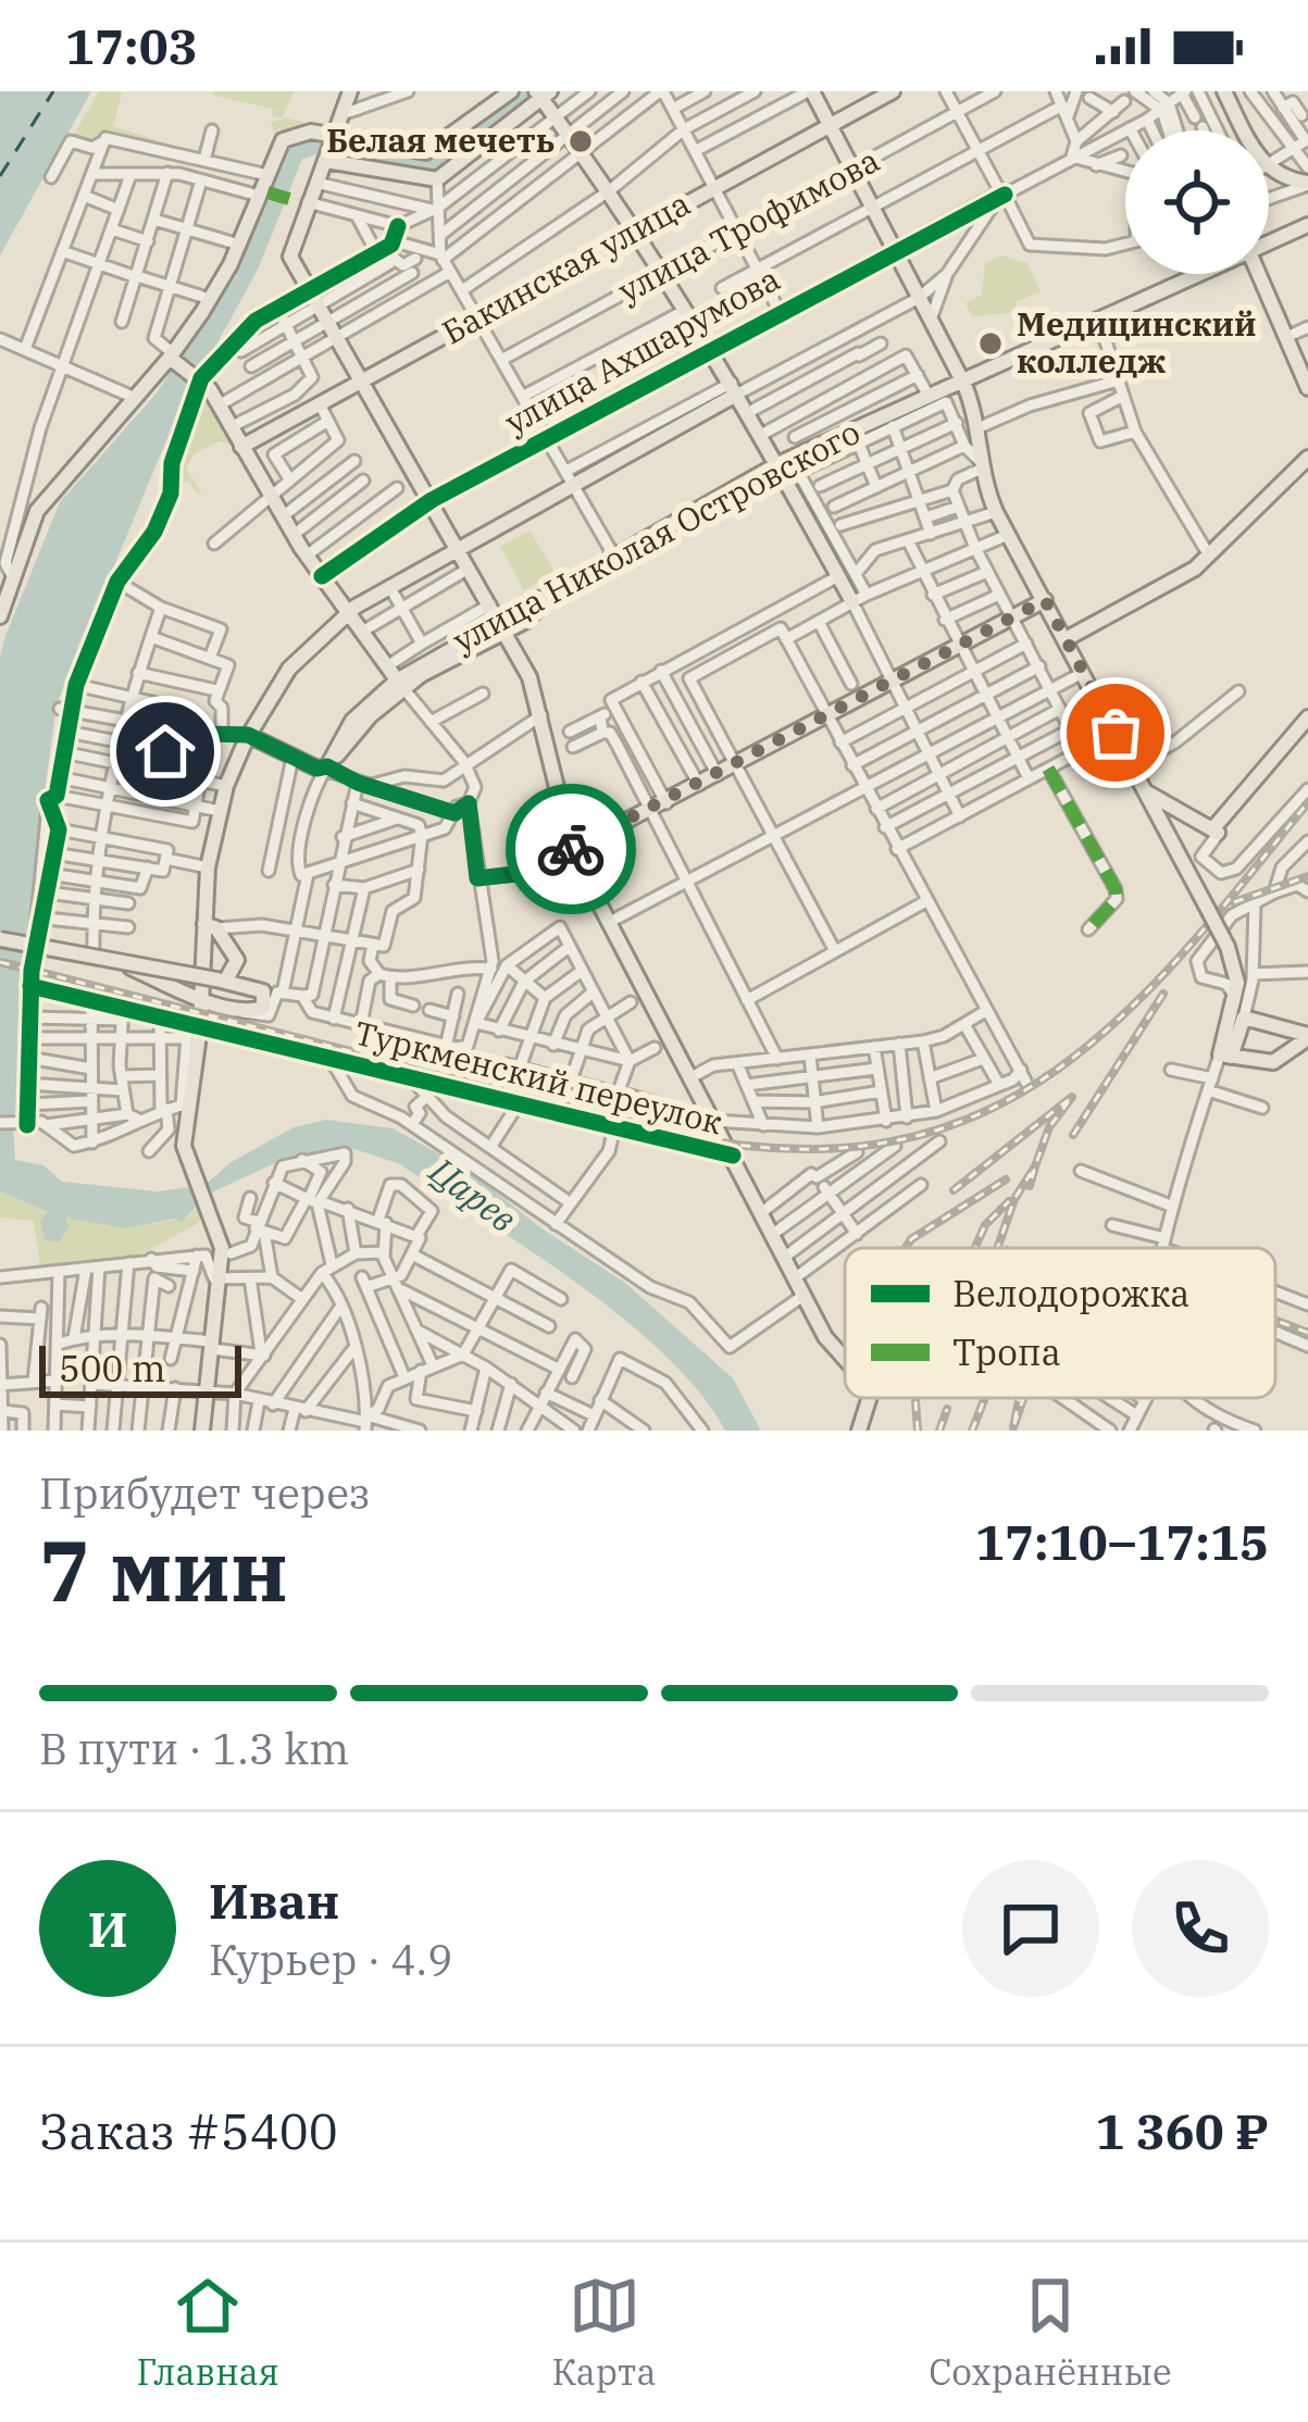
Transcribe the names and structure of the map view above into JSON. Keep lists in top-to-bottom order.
{
  "streets": {
    "main road": ["Бакинская улица", "улица Николая Островского"],
    "street": ["улица Трофимова", "улица Ахшарумова", "Туркменский переулок"]
  },
  "water": ["Царев"],
  "places": ["Белая мечеть", "Медицинский колледж"],
  "legend": ["Велодорожка", "Тропа"],
  "scale_bar": "500 m",
  "page": {
    "status": "17:03",
    "scale": "500 m",
    "heading": ["7 мин", "Прибудет через", "17:10–17:15"],
    "panel": [
      "Иван",
      "Курьер · 4.9",
      "Заказ #5400",
      "1 360 ₽"
    ],
    "bar": "В пути · 1.3 km",
    "round": "И",
    "tabs": ["Главная", "Карта", "Сохранённые"]
  }
}
